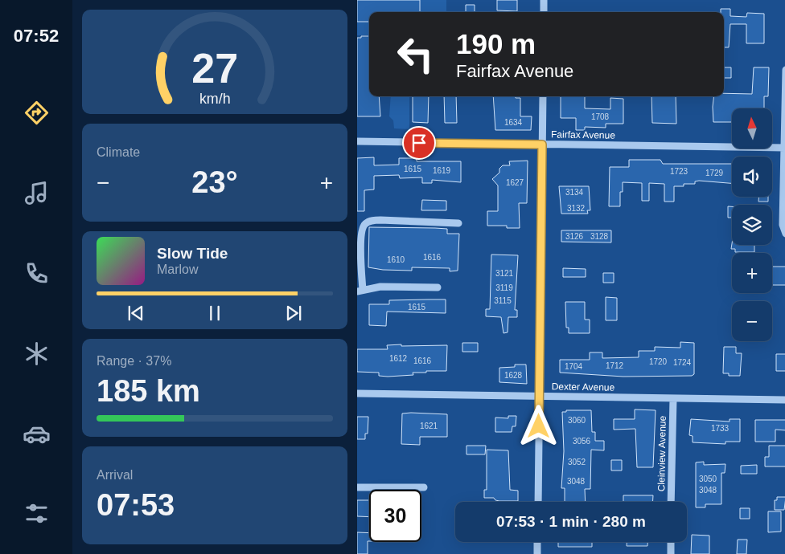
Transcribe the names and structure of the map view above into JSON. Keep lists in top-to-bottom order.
{
  "streets": {
    "street": ["Fairfax Avenue", "Dexter Avenue", "Cleinview Avenue"]
  },
  "crossings": [
    ["Dexter Avenue", "Cleinview Avenue"]
  ],
  "house_numbers": [
    "1708",
    "1634",
    "1615",
    "1619",
    "1723",
    "1729",
    "1627",
    "3134",
    "3132",
    "3126",
    "3128",
    "1616",
    "1610",
    "3121",
    "3119",
    "3115",
    "1615",
    "1612",
    "1616",
    "1720",
    "1724",
    "1712",
    "1704",
    "1628",
    "3060",
    "1621",
    "1733",
    "3056",
    "3052",
    "3050",
    "3048",
    "3048"
  ],
  "north": "top",
  "page": {
    "tabs": "07:52",
    "turn": ["190 m", "Fairfax Avenue"],
    "map_buttons": ["+", "−"],
    "tile": [
      "Climate",
      ["Range · 37%", "185 km"],
      ["Arrival", "07:53"]
    ],
    "heat": ["−", "23°", "+"],
    "song": ["Slow Tide", "Marlow"],
    "limit": "30",
    "trip": "07:53 · 1 min · 280 m",
    "gauge": ["27", "km/h"]
  }
}
